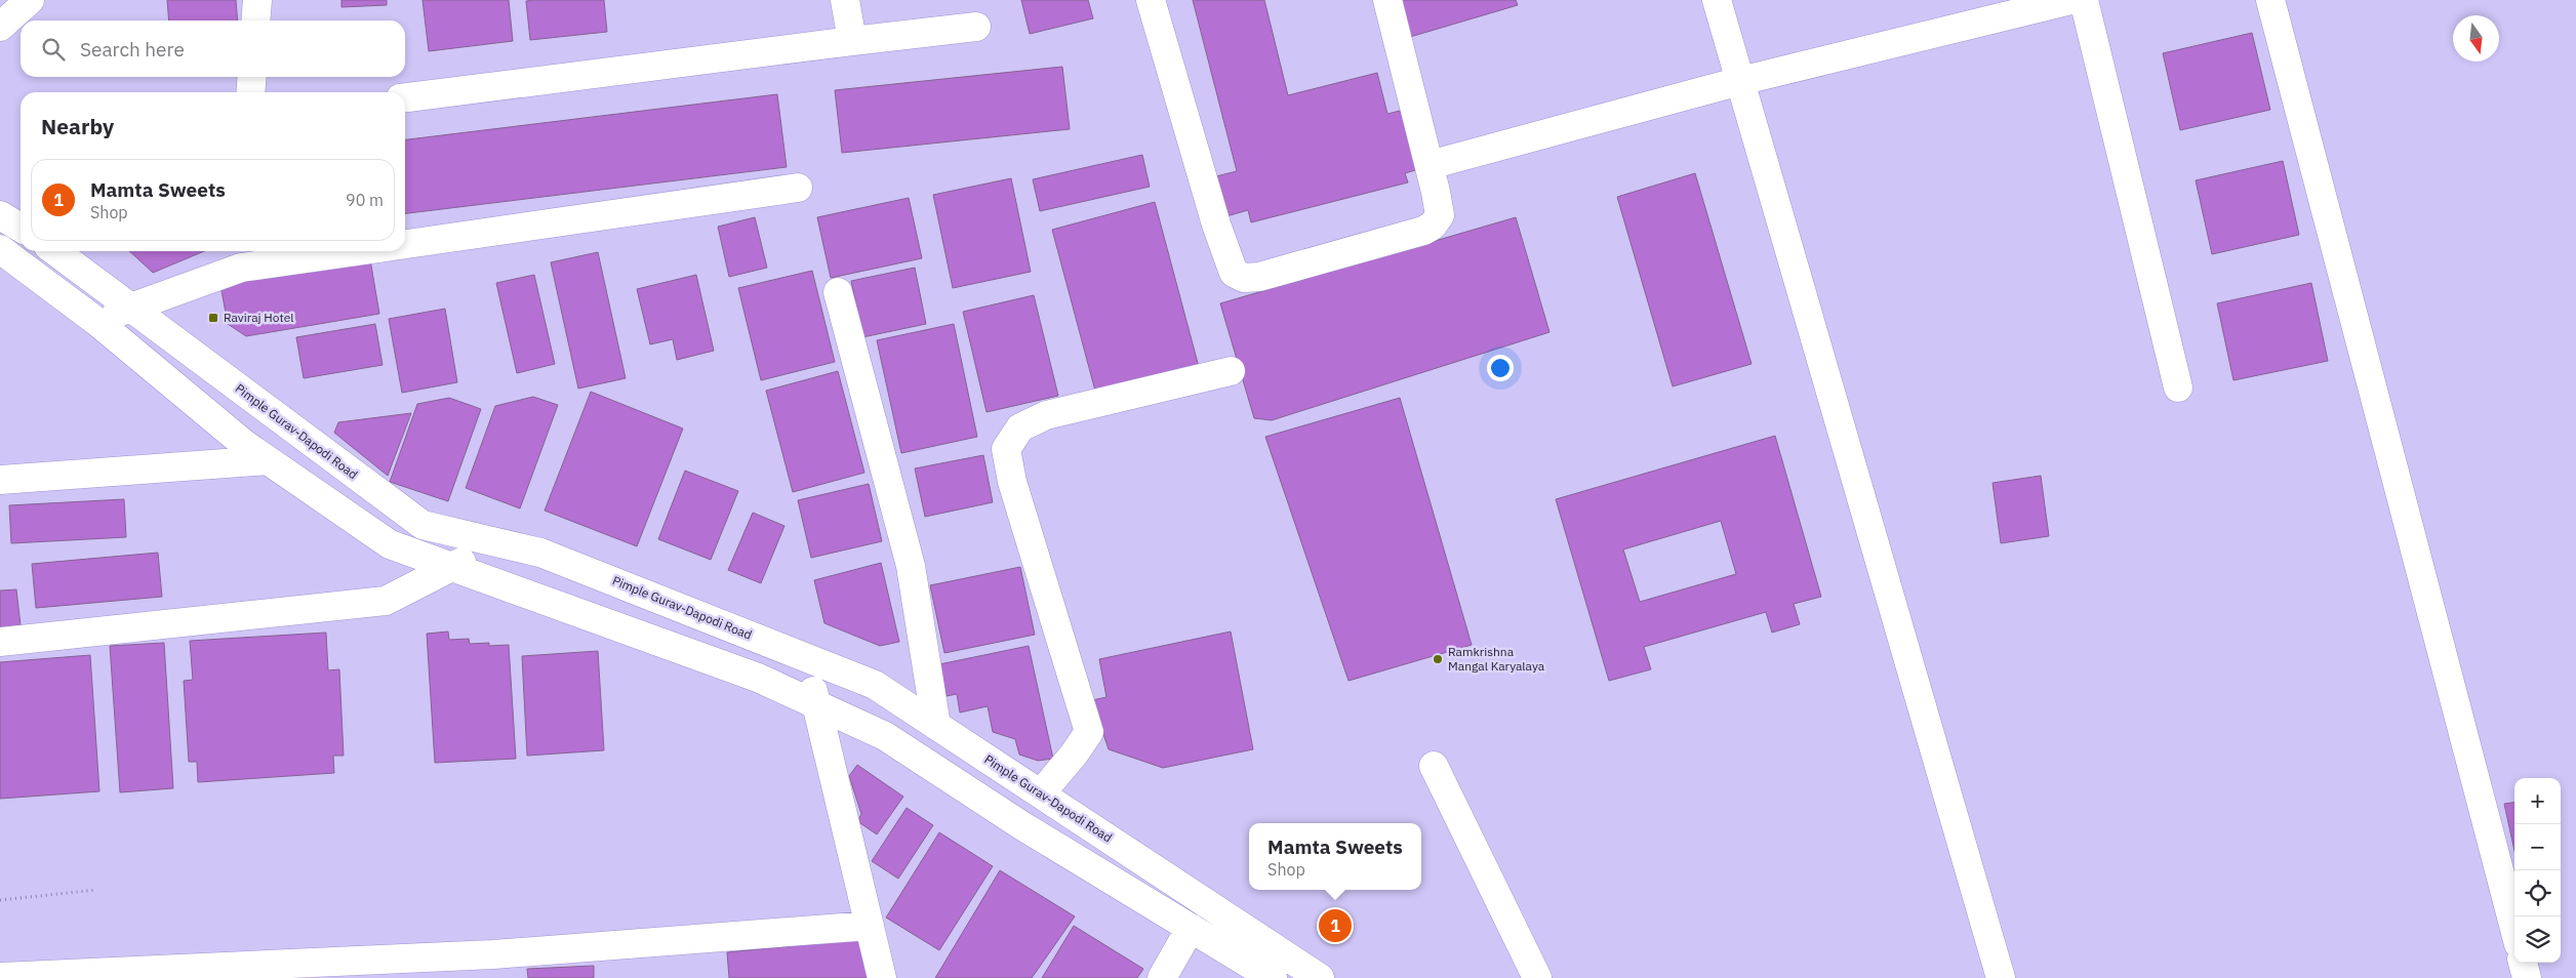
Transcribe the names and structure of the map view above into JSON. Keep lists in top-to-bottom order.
{
  "streets": {
    "street": ["Pimple Gurav-Dapodi Road"]
  },
  "places": {
    "transit": ["Raviraj Hotel"],
    "other": ["Ramkrishna Mangal Karyalaya"]
  },
  "north": "bottom",
  "page": {
    "search": "Search here",
    "heading": "Nearby",
    "list": [
      {
        "mark": "1",
        "name": "Mamta Sweets",
        "note": "Shop",
        "value": "90 m"
      }
    ],
    "map_buttons": ["+", "−"],
    "popup": ["Mamta Sweets", "Shop"],
    "pins": "1"
  }
}
